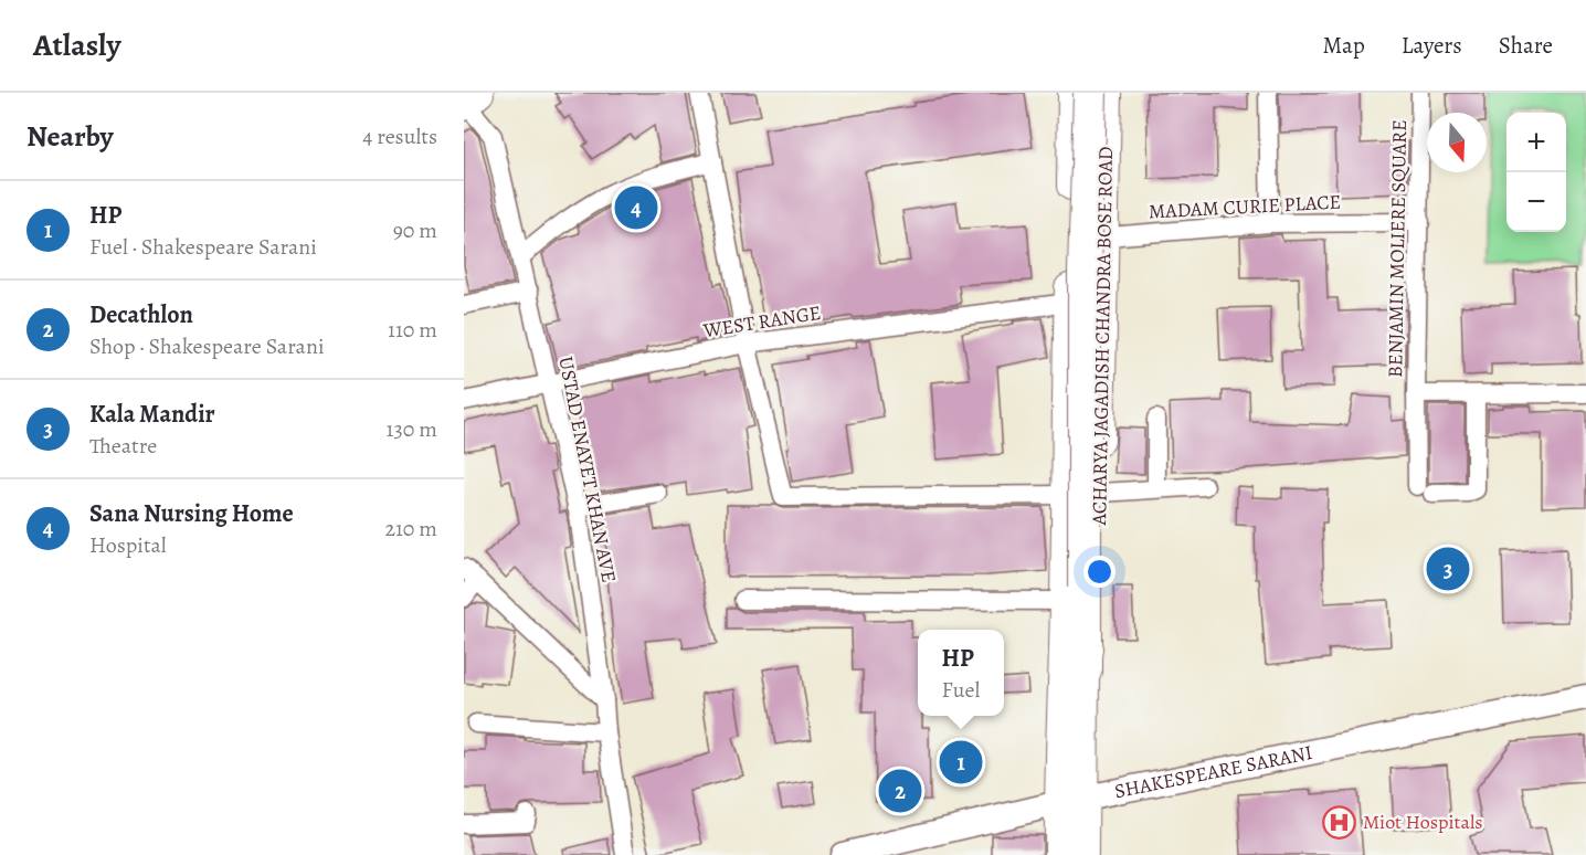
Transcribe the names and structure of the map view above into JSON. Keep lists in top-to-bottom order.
{
  "streets": {
    "main road": ["ACHARYA JAGADISH CHANDRA BOSE ROAD", "SHAKESPEARE SARANI"],
    "street": [
      "MADAM CURIE PLACE",
      "BENJAMIN MOLIERE SQUARE",
      "WEST RANGE",
      "USTAD ENAYET KHAN AVE"
    ]
  },
  "crossings": [
    ["MADAM CURIE PLACE", "BENJAMIN MOLIERE SQUARE"],
    ["MADAM CURIE PLACE", "ACHARYA JAGADISH CHANDRA BOSE ROAD"],
    ["WEST RANGE", "ACHARYA JAGADISH CHANDRA BOSE ROAD"],
    ["WEST RANGE", "USTAD ENAYET KHAN AVE"],
    ["ACHARYA JAGADISH CHANDRA BOSE ROAD", "SHAKESPEARE SARANI"]
  ],
  "places": {
    "hospital": ["Miot Hospitals"]
  },
  "north": "bottom",
  "page": {
    "header": "Atlasly",
    "nav": ["Map", "Layers", "Share"],
    "heading": ["Nearby", "4 results"],
    "map_buttons": ["+", "−"],
    "list": [
      {
        "mark": "1",
        "name": "HP",
        "note": "Fuel · Shakespeare Sarani",
        "value": "90 m"
      },
      {
        "mark": "2",
        "name": "Decathlon",
        "note": "Shop · Shakespeare Sarani",
        "value": "110 m"
      },
      {
        "mark": "3",
        "name": "Kala Mandir",
        "note": "Theatre",
        "value": "130 m"
      },
      {
        "mark": "4",
        "name": "Sana Nursing Home",
        "note": "Hospital",
        "value": "210 m"
      }
    ],
    "pins": [
      "4",
      "3",
      "1",
      "2"
    ],
    "popup": ["HP", "Fuel"]
  }
}
